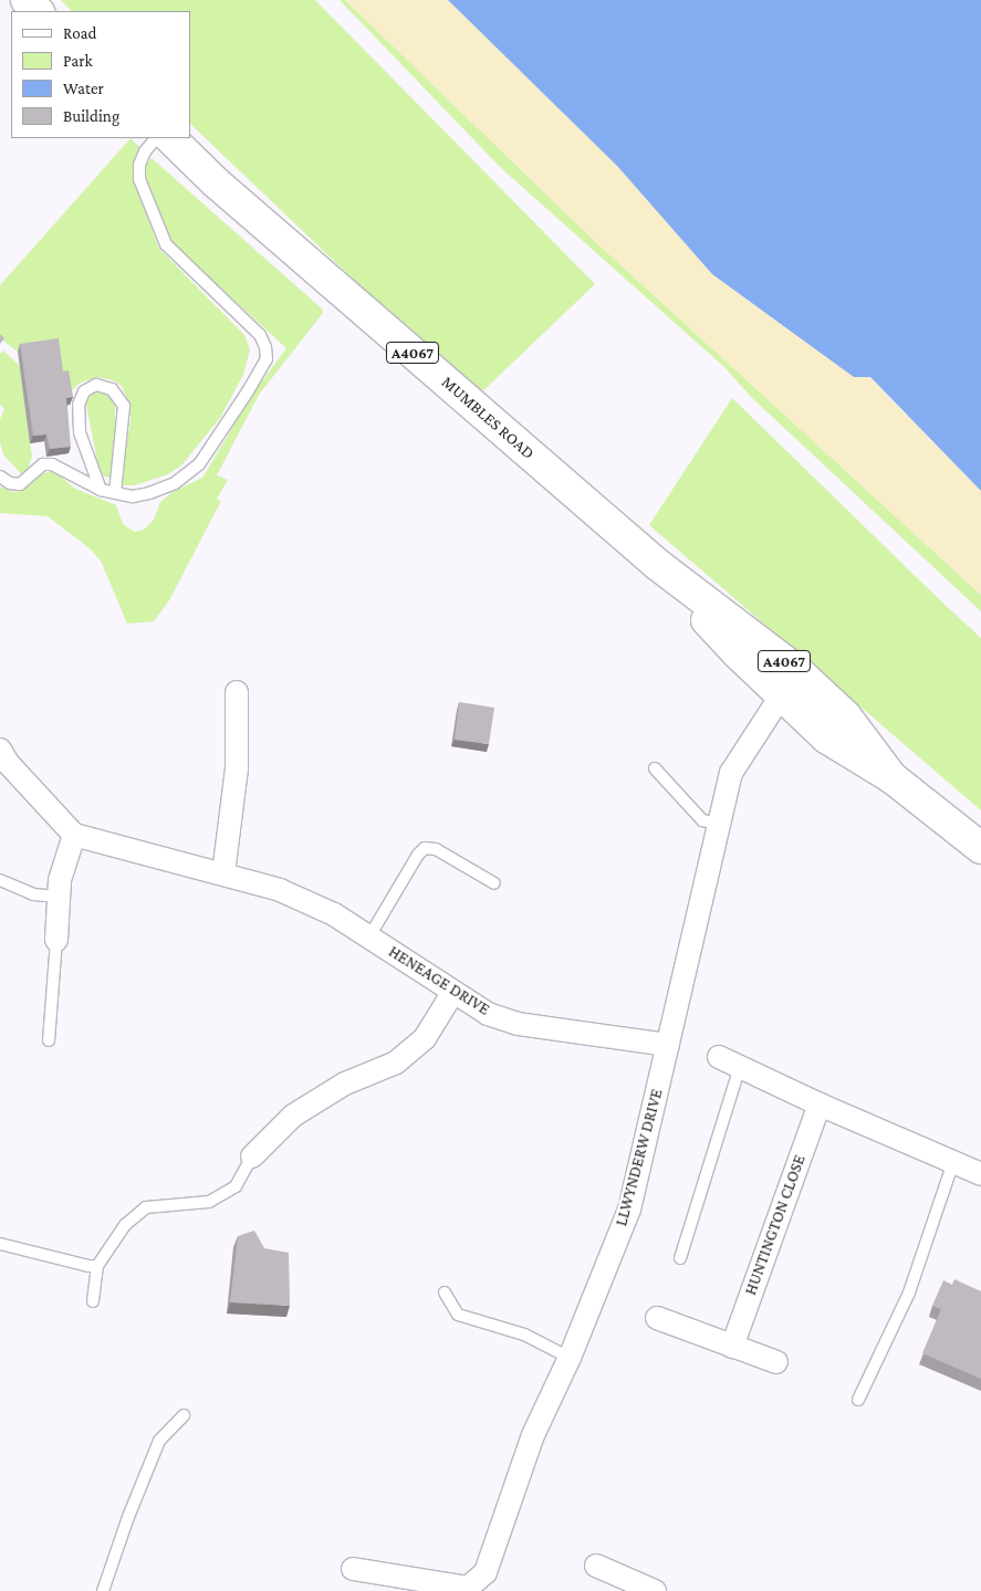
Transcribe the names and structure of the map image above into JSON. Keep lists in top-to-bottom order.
{
  "streets": {
    "main road": ["A4067", "MUMBLES ROAD"],
    "street": ["HENEAGE DRIVE", "LLWYNDERW DRIVE", "HUNTINGTON CLOSE"]
  },
  "crossings": [
    ["MUMBLES ROAD", "LLWYNDERW DRIVE"],
    ["HENEAGE DRIVE", "LLWYNDERW DRIVE"]
  ],
  "legend": [
    "Road",
    "Park",
    "Water",
    "Building"
  ]
}
